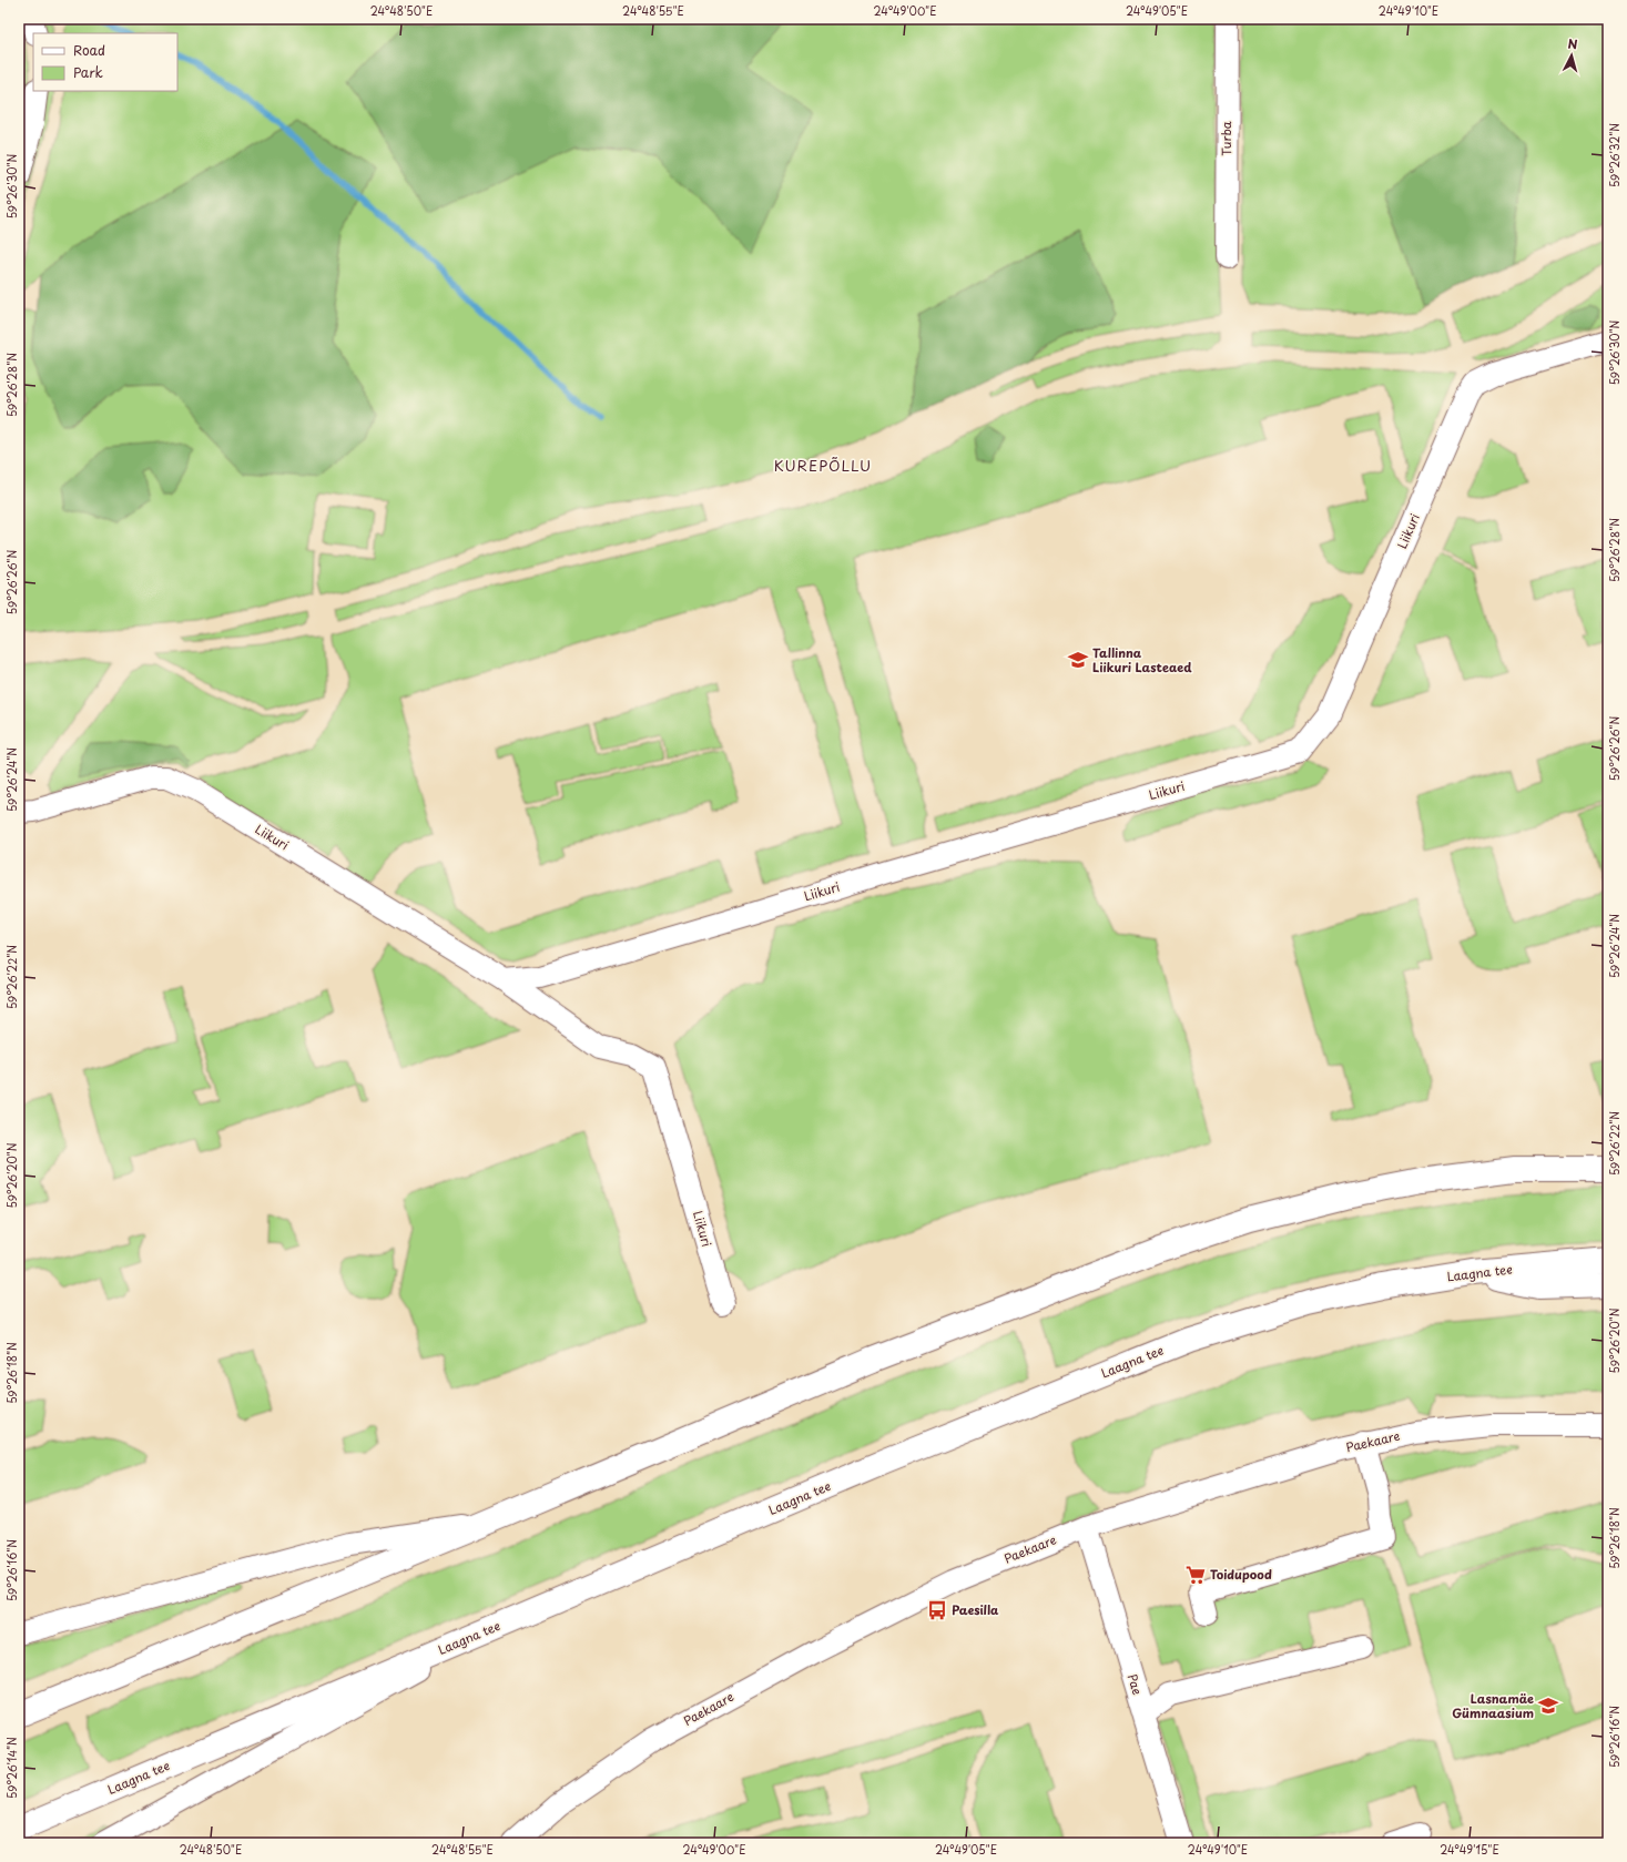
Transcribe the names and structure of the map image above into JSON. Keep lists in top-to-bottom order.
{
  "streets": {
    "main road": ["Laagna tee"],
    "street": [
      "Turba",
      "Liikuri",
      "Paekaare",
      "Pae"
    ]
  },
  "crossings": [
    ["Paekaare", "Pae"]
  ],
  "districts": ["KUREPÕLLU"],
  "places": {
    "school or university": ["Tallinna Liikuri Lasteaed", "Lasnamäe Gümnaasium"],
    "supermarket": ["Toidupood"],
    "bus stop": ["Paesilla"]
  },
  "legend": ["Road", "Park"],
  "north": "top",
  "coordinates": [
    "24°48'50\"E",
    "24°48'55\"E",
    "24°49'00\"E",
    "24°49'05\"E",
    "24°49'10\"E",
    "59°26'32\"N",
    "59°26'30\"N",
    "59°26'28\"N",
    "59°26'26\"N",
    "59°26'24\"N",
    "59°26'22\"N",
    "59°26'20\"N",
    "59°26'18\"N",
    "59°26'16\"N",
    "59°26'14\"N",
    "24°49'15\"E"
  ]
}
